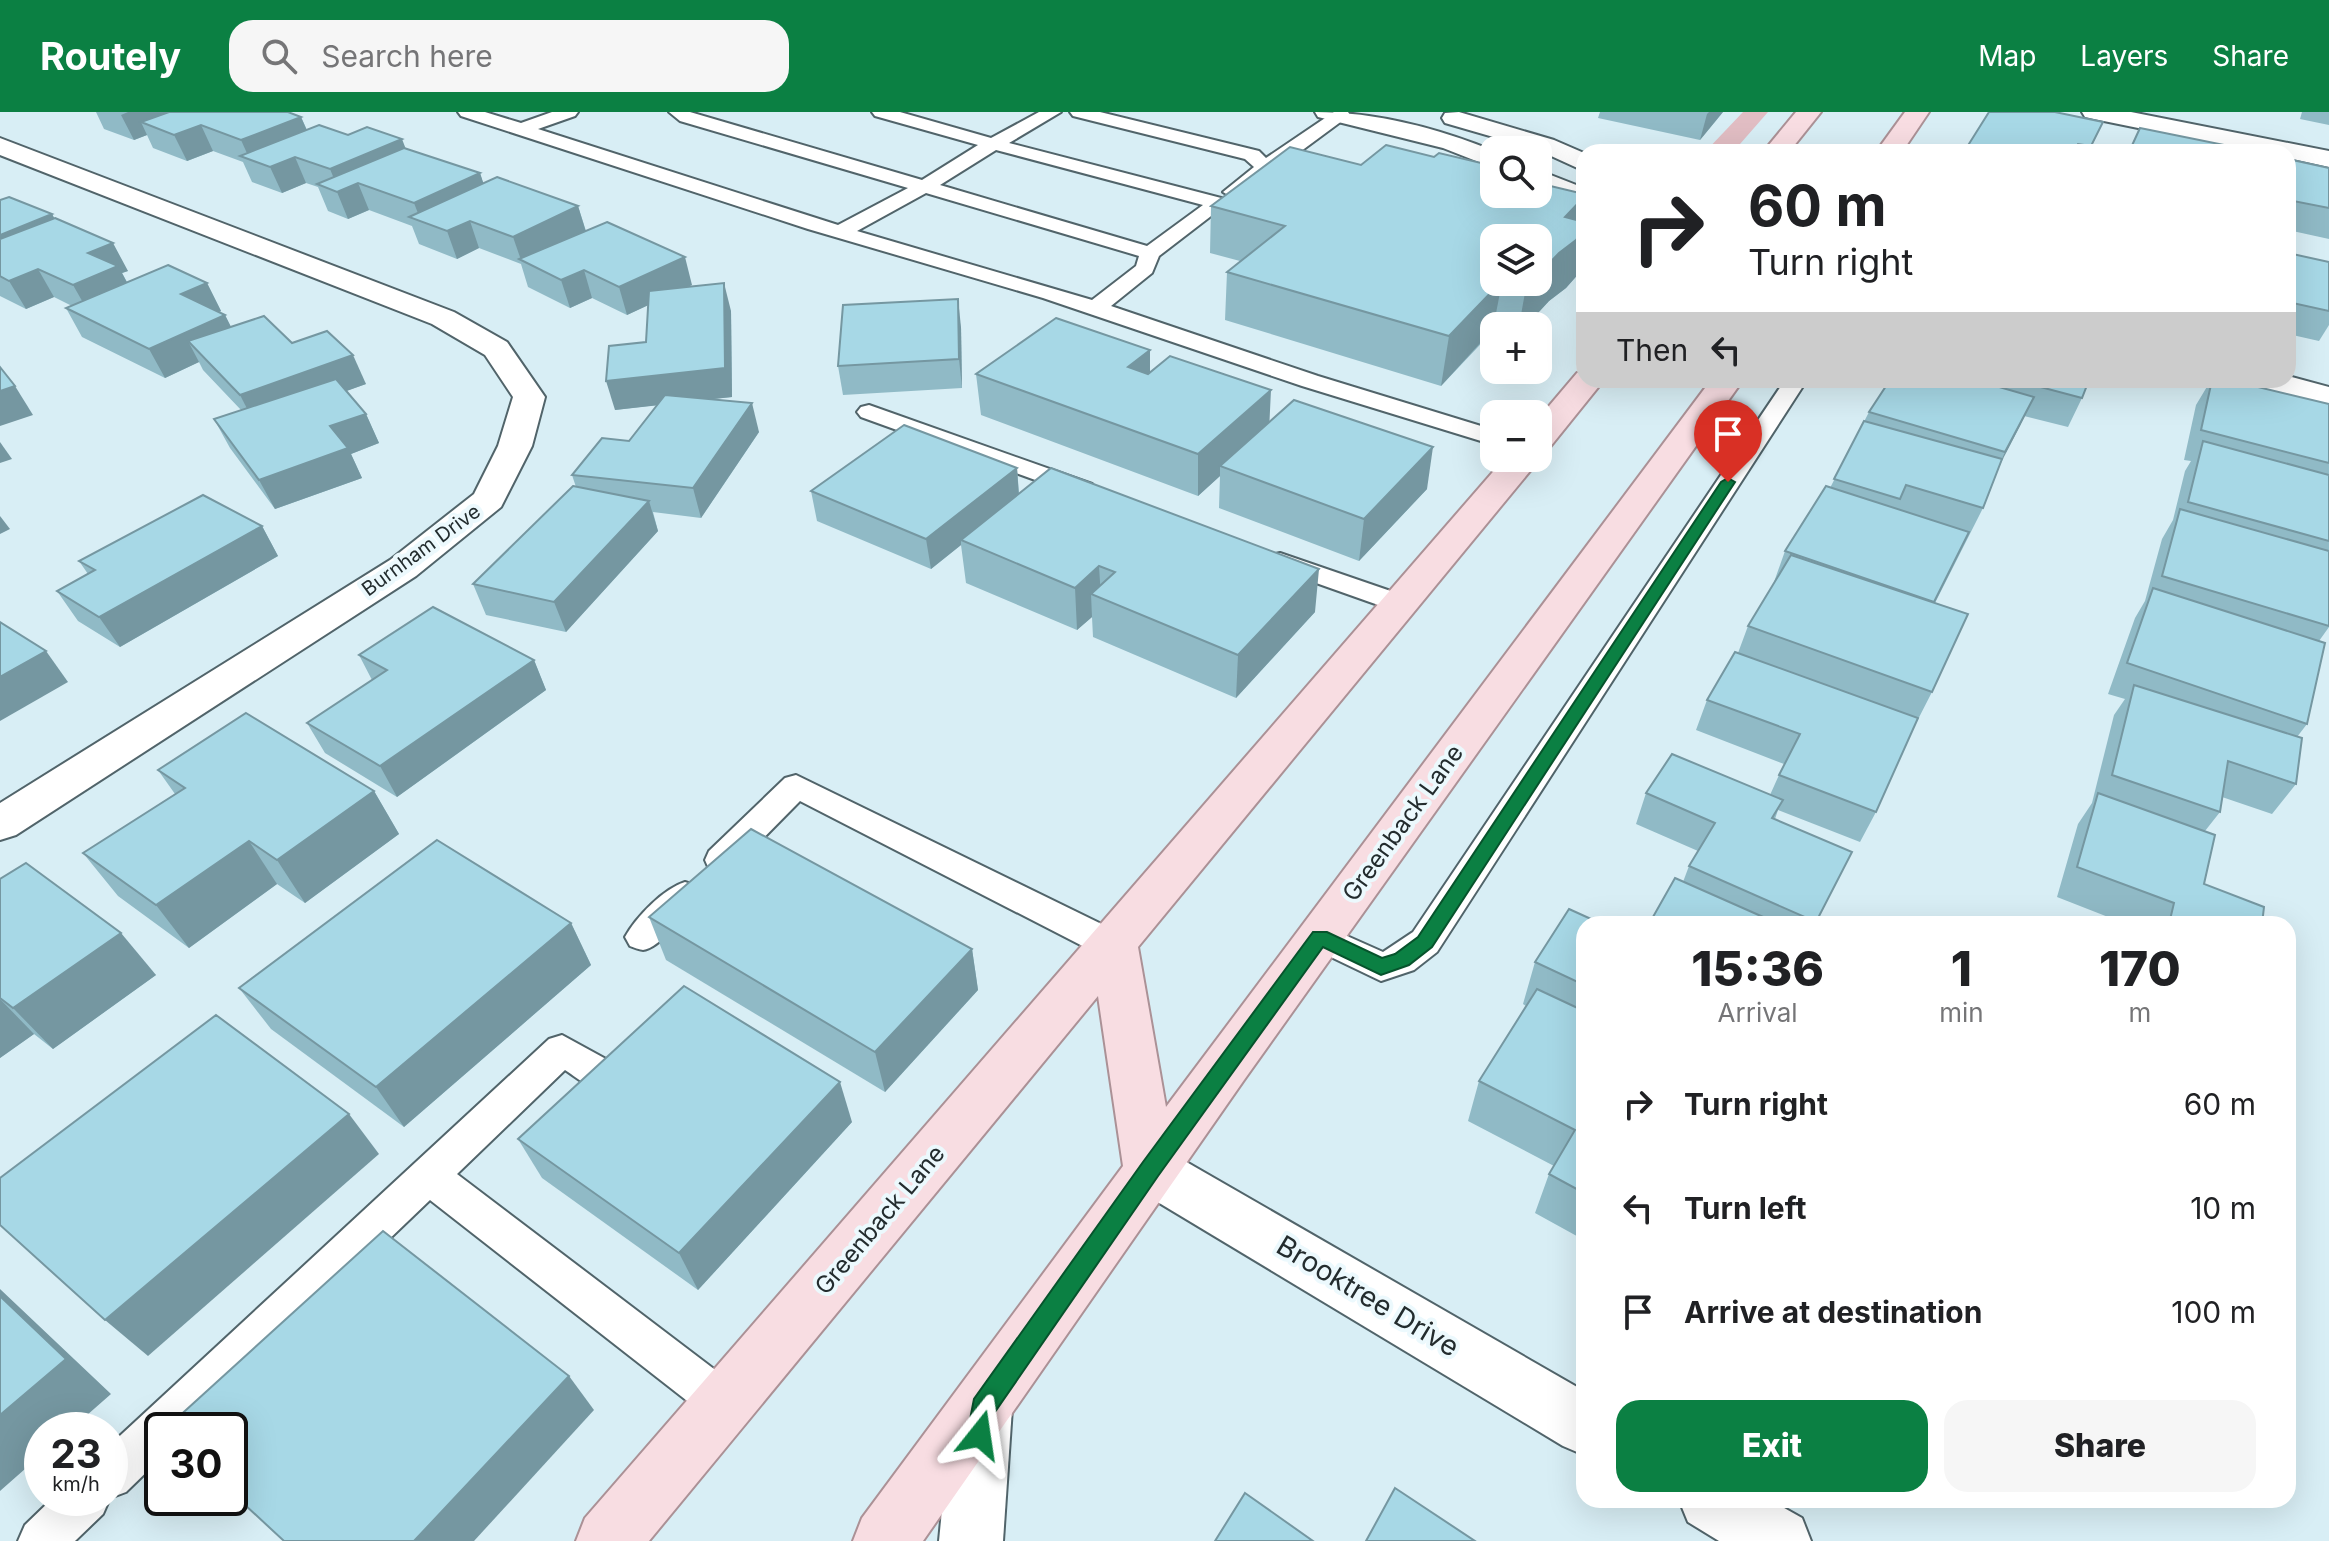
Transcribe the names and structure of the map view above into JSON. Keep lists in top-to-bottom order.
{
  "streets": {
    "main road": ["Greenback Lane"],
    "street": ["Burnham Drive", "Brooktree Drive"]
  },
  "crossings": [
    ["Greenback Lane", "Brooktree Drive"]
  ],
  "page": {
    "header": "Routely",
    "search": "Search here",
    "nav": ["Map", "Layers", "Share"],
    "map_buttons": ["+", "−"],
    "turn": ["60 m", "Turn right"],
    "then": "Then",
    "eta": [
      "15:36",
      "Arrival",
      "1",
      "min",
      "170",
      "m"
    ],
    "list": [
      {
        "name": "Turn right",
        "value": "60 m"
      },
      {
        "name": "Turn left",
        "value": "10 m"
      },
      {
        "name": "Arrive at destination",
        "value": "100 m"
      }
    ],
    "buttons": ["Exit", "Share"],
    "speed": "23 km/h",
    "limit": "30"
  }
}
